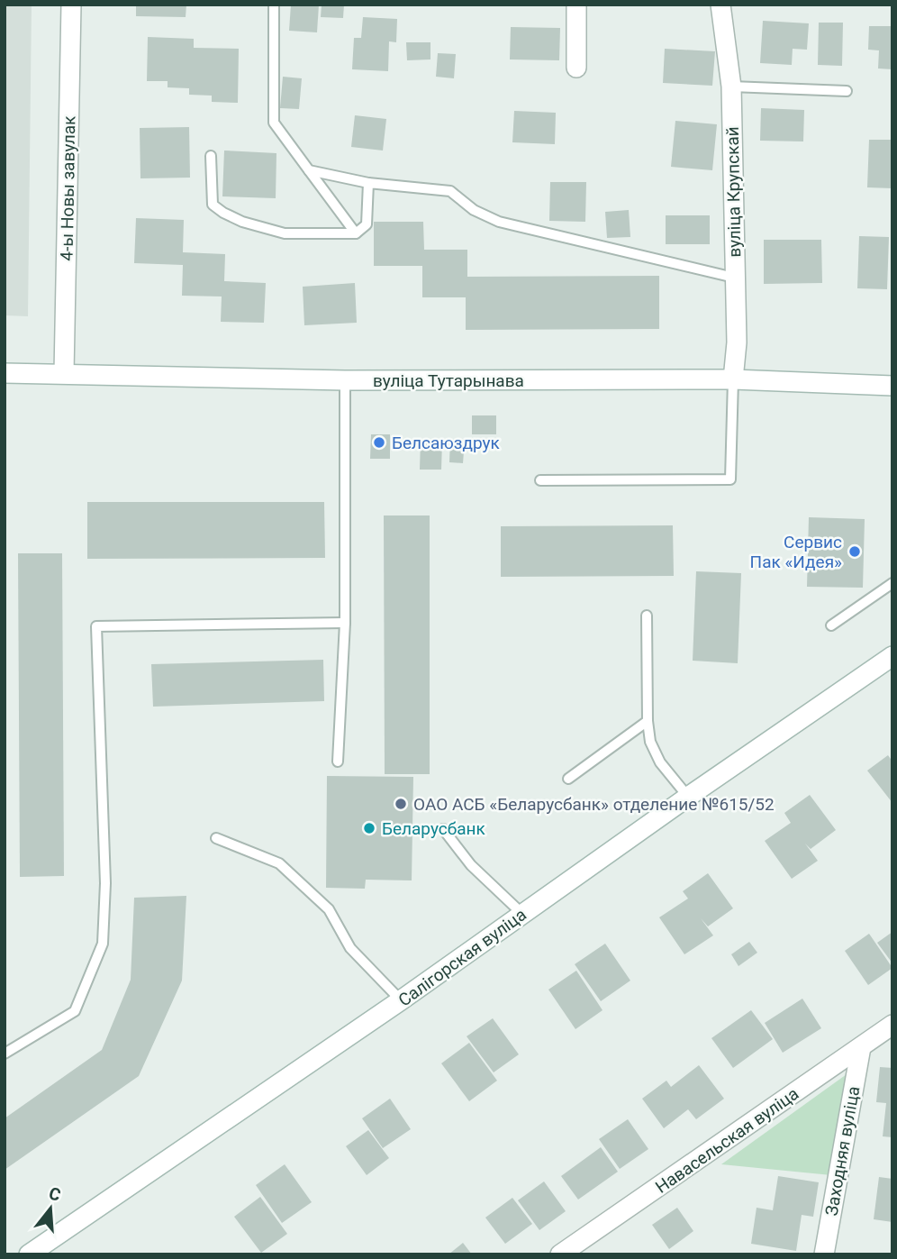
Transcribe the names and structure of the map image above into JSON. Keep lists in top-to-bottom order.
{
  "streets": {
    "street": [
      "4-ы Новы завулак",
      "вуліца Крупскай",
      "вуліца Тутарынава",
      "Салігорская вуліца",
      "Навасельская вуліца",
      "Заходняя вуліца"
    ]
  },
  "crossings": [
    ["4-ы Новы завулак", "вуліца Тутарынава"],
    ["вуліца Крупскай", "вуліца Тутарынава"],
    ["Навасельская вуліца", "Заходняя вуліца"]
  ],
  "places": [
    "Белсаюздрук",
    "Сервис Пак «Идея»",
    "ОАО АСБ «Беларусбанк» отделение №615/52",
    "Беларусбанк"
  ],
  "north": "top"
}
